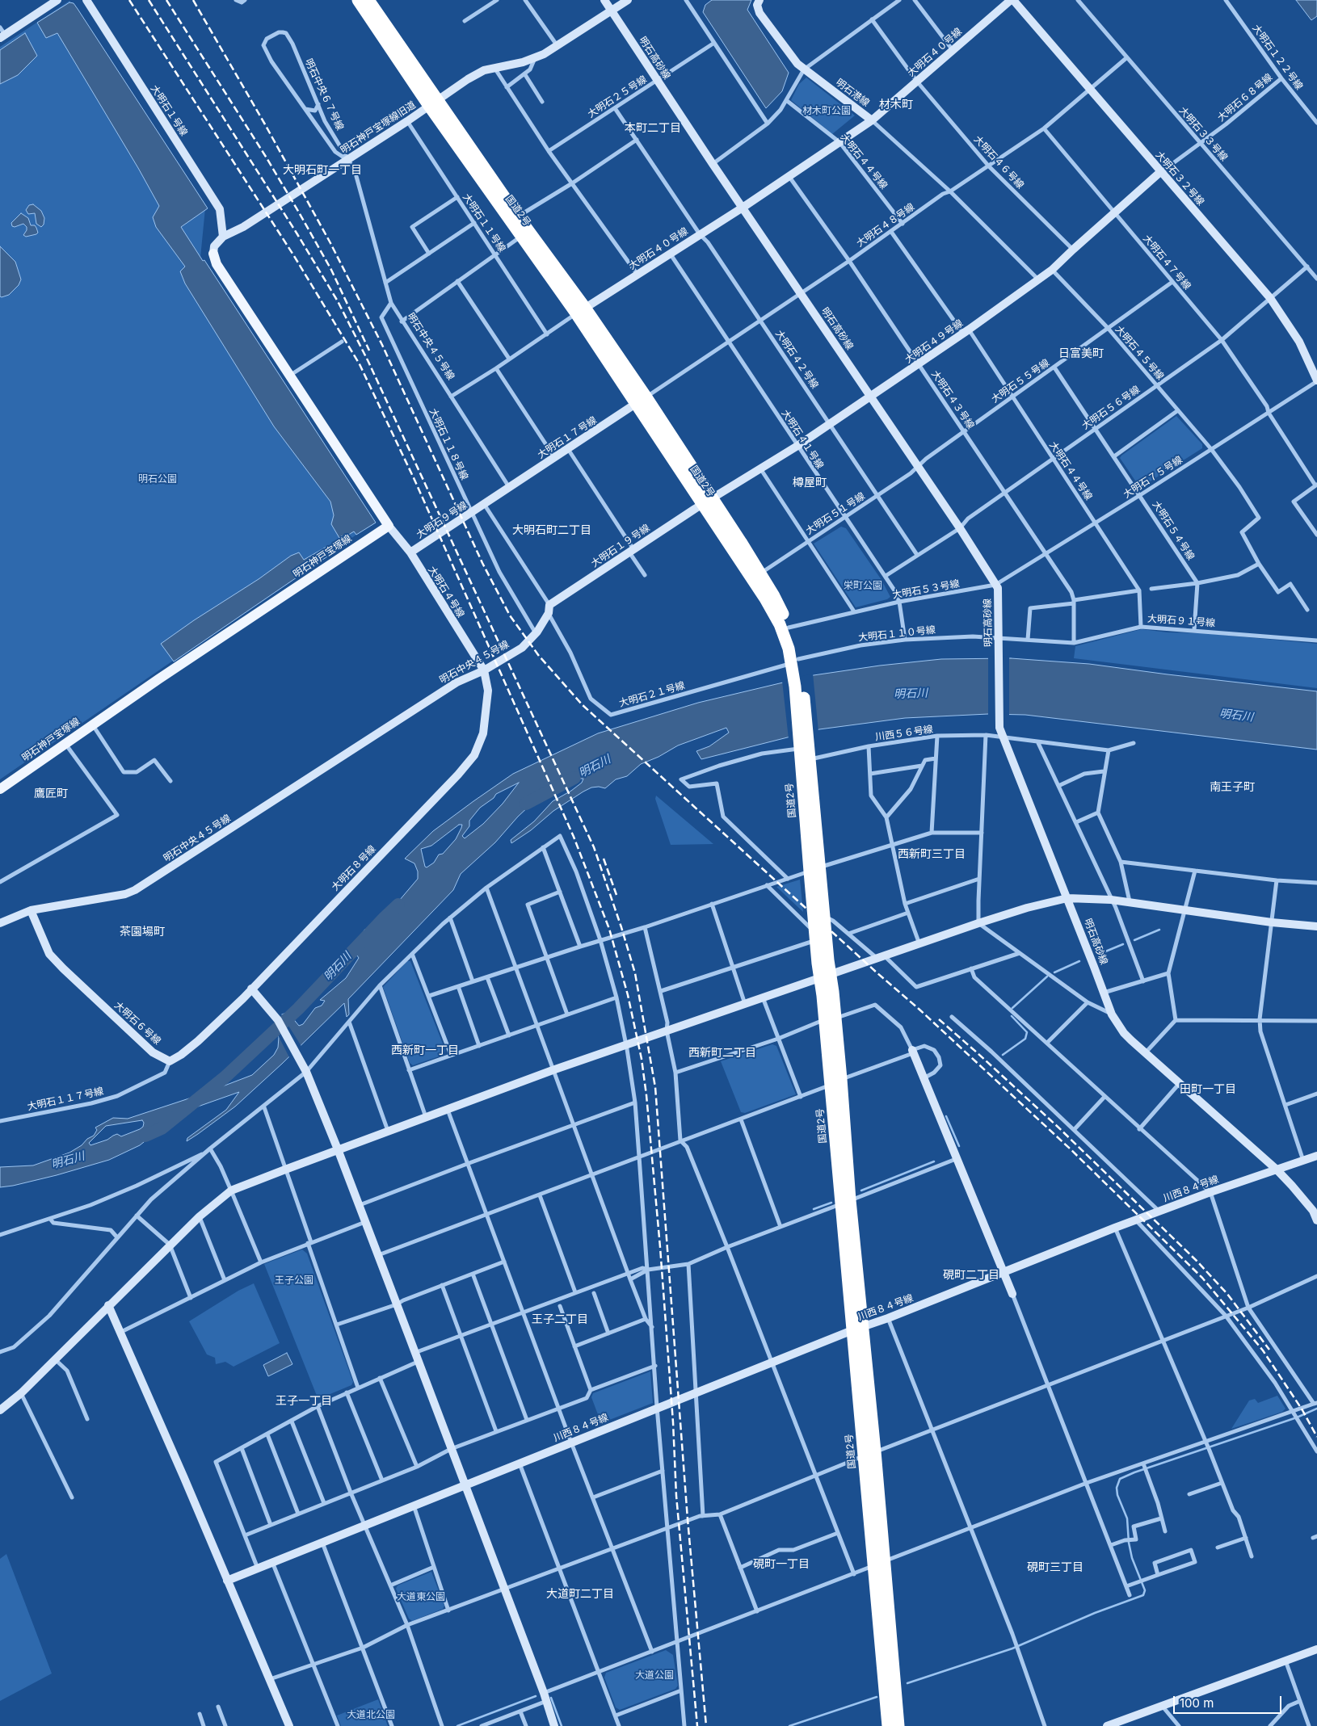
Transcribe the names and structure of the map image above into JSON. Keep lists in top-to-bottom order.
{
  "streets": {
    "highway": ["国道2号"],
    "main road": ["明石神戸宝塚線"],
    "street": [
      "大明石４０号線",
      "大明石１２２号線",
      "明石高砂線",
      "明石港線",
      "明石中央６７号線",
      "大明石２５号線",
      "大明石６８号線",
      "大明石１号線",
      "明石神戸宝塚線旧道",
      "大明石３３号線",
      "大明石４４号線",
      "大明石４６号線",
      "大明石３２号線",
      "大明石１１号線",
      "大明石４８号線",
      "大明石４７号線",
      "大明石４９号線",
      "明石中央４５号線",
      "大明石４５号線",
      "大明石４２号線",
      "大明石５５号線",
      "大明石４３号線",
      "大明石５６号線",
      "大明石１７号線",
      "大明石４１号線",
      "大明石１１８号線",
      "大明石７５号線",
      "大明石５１号線",
      "大明石９号線",
      "大明石５４号線",
      "大明石１９号線",
      "大明石５３号線",
      "大明石４号線",
      "大明石９１号線",
      "大明石１１０号線",
      "大明石２１号線",
      "川西５６号線",
      "大明石８号線",
      "大明石６号線",
      "大明石１１７号線",
      "川西８４号線"
    ]
  },
  "crossings": [
    ["大明石４０号線", "明石高砂線"],
    ["大明石４０号線", "明石港線"],
    ["大明石４０号線", "大明石４６号線"],
    ["大明石４０号線", "大明石３２号線"],
    ["大明石４０号線", "国道2号"],
    ["大明石４０号線", "大明石４２号線"],
    ["大明石４０号線", "大明石４１号線"],
    ["大明石１２２号線", "大明石６８号線"],
    ["明石高砂線", "明石港線"],
    ["明石高砂線", "大明石２５号線"],
    ["明石高砂線", "明石神戸宝塚線旧道"],
    ["明石高砂線", "大明石４８号線"],
    ["明石高砂線", "大明石４９号線"],
    ["明石高砂線", "大明石５５号線"],
    ["明石高砂線", "大明石５６号線"],
    ["明石高砂線", "大明石７５号線"],
    ["明石高砂線", "大明石５１号線"],
    ["明石高砂線", "大明石５３号線"],
    ["明石高砂線", "大明石９１号線"],
    ["明石高砂線", "大明石１１０号線"],
    ["明石高砂線", "川西５６号線"],
    ["明石高砂線", "川西８４号線"],
    ["明石港線", "大明石４４号線"],
    ["明石港線", "大明石４３号線"],
    ["明石中央６７号線", "明石神戸宝塚線旧道"],
    ["明石中央６７号線", "明石中央４５号線"],
    ["大明石２５号線", "大明石４２号線"],
    ["大明石６８号線", "大明石３３号線"],
    ["大明石６８号線", "大明石３２号線"],
    ["大明石６８号線", "大明石４９号線"],
    ["大明石１号線", "明石神戸宝塚線旧道"],
    ["明石神戸宝塚線旧道", "国道2号"],
    ["明石神戸宝塚線旧道", "大明石１１号線"],
    ["明石神戸宝塚線旧道", "明石中央４５号線"],
    ["大明石３３号線", "大明石４８号線"],
    ["大明石３３号線", "大明石５６号線"],
    ["大明石４４号線", "大明石４８号線"],
    ["大明石４４号線", "大明石４９号線"],
    ["大明石４４号線", "大明石５５号線"],
    ["大明石４４号線", "大明石５６号線"],
    ["大明石４４号線", "大明石７５号線"],
    ["大明石４６号線", "大明石４８号線"],
    ["大明石４６号線", "大明石４９号線"],
    ["大明石３２号線", "大明石４８号線"],
    ["大明石３２号線", "大明石４９号線"],
    ["大明石３２号線", "大明石５６号線"],
    ["大明石３２号線", "大明石７５号線"],
    ["国道2号", "大明石４８号線"],
    ["国道2号", "大明石４９号線"],
    ["国道2号", "大明石１７号線"],
    ["国道2号", "大明石５１号線"],
    ["国道2号", "大明石１９号線"],
    ["国道2号", "大明石５３号線"],
    ["国道2号", "大明石１１０号線"],
    ["国道2号", "大明石２１号線"],
    ["国道2号", "川西５６号線"],
    ["国道2号", "川西８４号線"],
    ["大明石４８号線", "大明石４７号線"],
    ["大明石４８号線", "大明石４２号線"],
    ["大明石４８号線", "大明石４３号線"],
    ["大明石４８号線", "大明石１７号線"],
    ["大明石４８号線", "大明石４１号線"],
    ["大明石４７号線", "大明石４９号線"],
    ["大明石４７号線", "大明石５５号線"],
    ["大明石４７号線", "大明石５６号線"],
    ["大明石４７号線", "大明石７５号線"],
    ["大明石４９号線", "大明石４５号線"],
    ["大明石４９号線", "大明石４２号線"],
    ["大明石４９号線", "大明石４３号線"],
    ["大明石４９号線", "大明石４１号線"],
    ["大明石４９号線", "大明石１９号線"],
    ["明石中央４５号線", "大明石１７号線"],
    ["明石中央４５号線", "大明石１１８号線"],
    ["明石中央４５号線", "大明石１９号線"],
    ["明石中央４５号線", "大明石４号線"],
    ["明石中央４５号線", "大明石２１号線"],
    ["明石中央４５号線", "大明石８号線"],
    ["明石中央４５号線", "大明石６号線"],
    ["大明石４５号線", "大明石５５号線"],
    ["大明石４５号線", "大明石５６号線"],
    ["大明石４５号線", "大明石７５号線"],
    ["大明石４２号線", "大明石５６号線"],
    ["大明石４２号線", "大明石５１号線"],
    ["大明石５５号線", "大明石４３号線"],
    ["大明石５５号線", "大明石５１号線"],
    ["大明石５５号線", "大明石５４号線"],
    ["大明石４３号線", "大明石５６号線"],
    ["大明石４３号線", "大明石７５号線"],
    ["大明石４３号線", "大明石９１号線"],
    ["大明石５６号線", "大明石４１号線"],
    ["大明石５６号線", "大明石５４号線"],
    ["大明石４１号線", "大明石５１号線"],
    ["大明石４１号線", "大明石５３号線"],
    ["大明石４１号線", "大明石１１０号線"],
    ["大明石１１８号線", "大明石９号線"],
    ["大明石７５号線", "大明石５４号線"],
    ["大明石７５号線", "大明石５３号線"],
    ["大明石９号線", "大明石４号線"],
    ["大明石１９号線", "大明石２１号線"],
    ["明石神戸宝塚線", "大明石４号線"],
    ["大明石４号線", "大明石８号線"],
    ["大明石９１号線", "大明石１１０号線"],
    ["大明石１１０号線", "大明石２１号線"],
    ["大明石６号線", "大明石１１７号線"]
  ],
  "districts": [
    "材木町",
    "本町二丁目",
    "大明石町一丁目",
    "日富美町",
    "樽屋町",
    "大明石町二丁目",
    "南王子町",
    "鷹匠町",
    "西新町三丁目",
    "茶園場町",
    "西新町一丁目",
    "西新町二丁目",
    "田町一丁目",
    "硯町二丁目",
    "王子二丁目",
    "王子一丁目",
    "硯町一丁目",
    "硯町三丁目",
    "大道町二丁目"
  ],
  "water": ["明石川"],
  "parks": [
    "材木町公園",
    "明石公園",
    "栄町公園",
    "王子公園",
    "大道東公園",
    "大道公園",
    "大道北公園"
  ],
  "scale_bar": "100 m"
}
